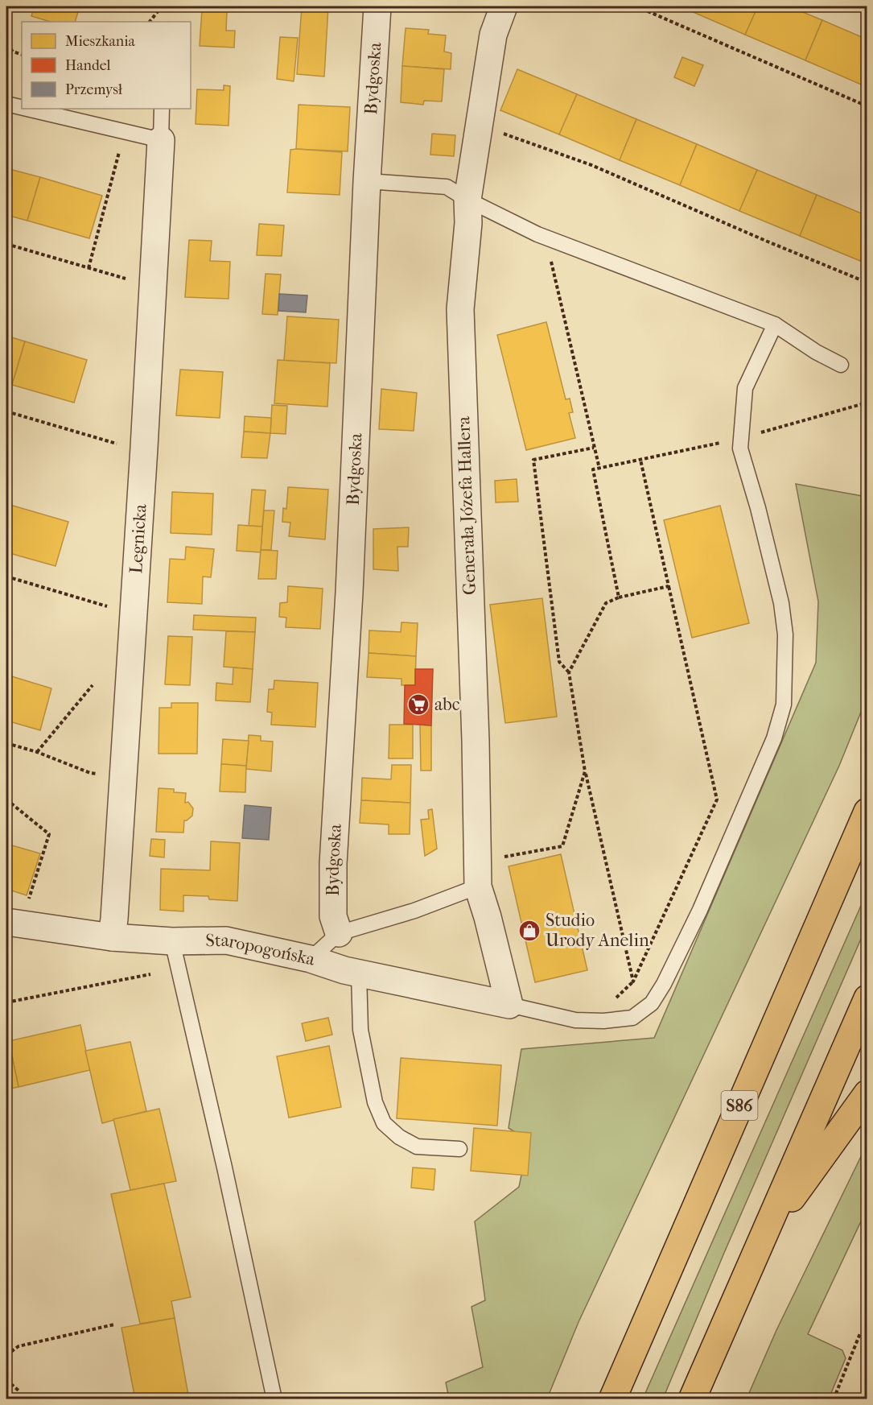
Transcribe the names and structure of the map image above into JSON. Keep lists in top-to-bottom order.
{
  "streets": {
    "highway": ["S86"],
    "street": [
      "Bydgoska",
      "Generała Józefa Hallera",
      "Legnicka",
      "Staropogońska"
    ]
  },
  "crossings": [
    ["Generała Józefa Hallera", "Staropogońska"],
    ["Legnicka", "Staropogońska"]
  ],
  "places": {
    "supermarket": ["abc"],
    "shop": ["Studio Urody Anelin"]
  },
  "legend": ["Mieszkania", "Handel", "Przemysł"]
}
